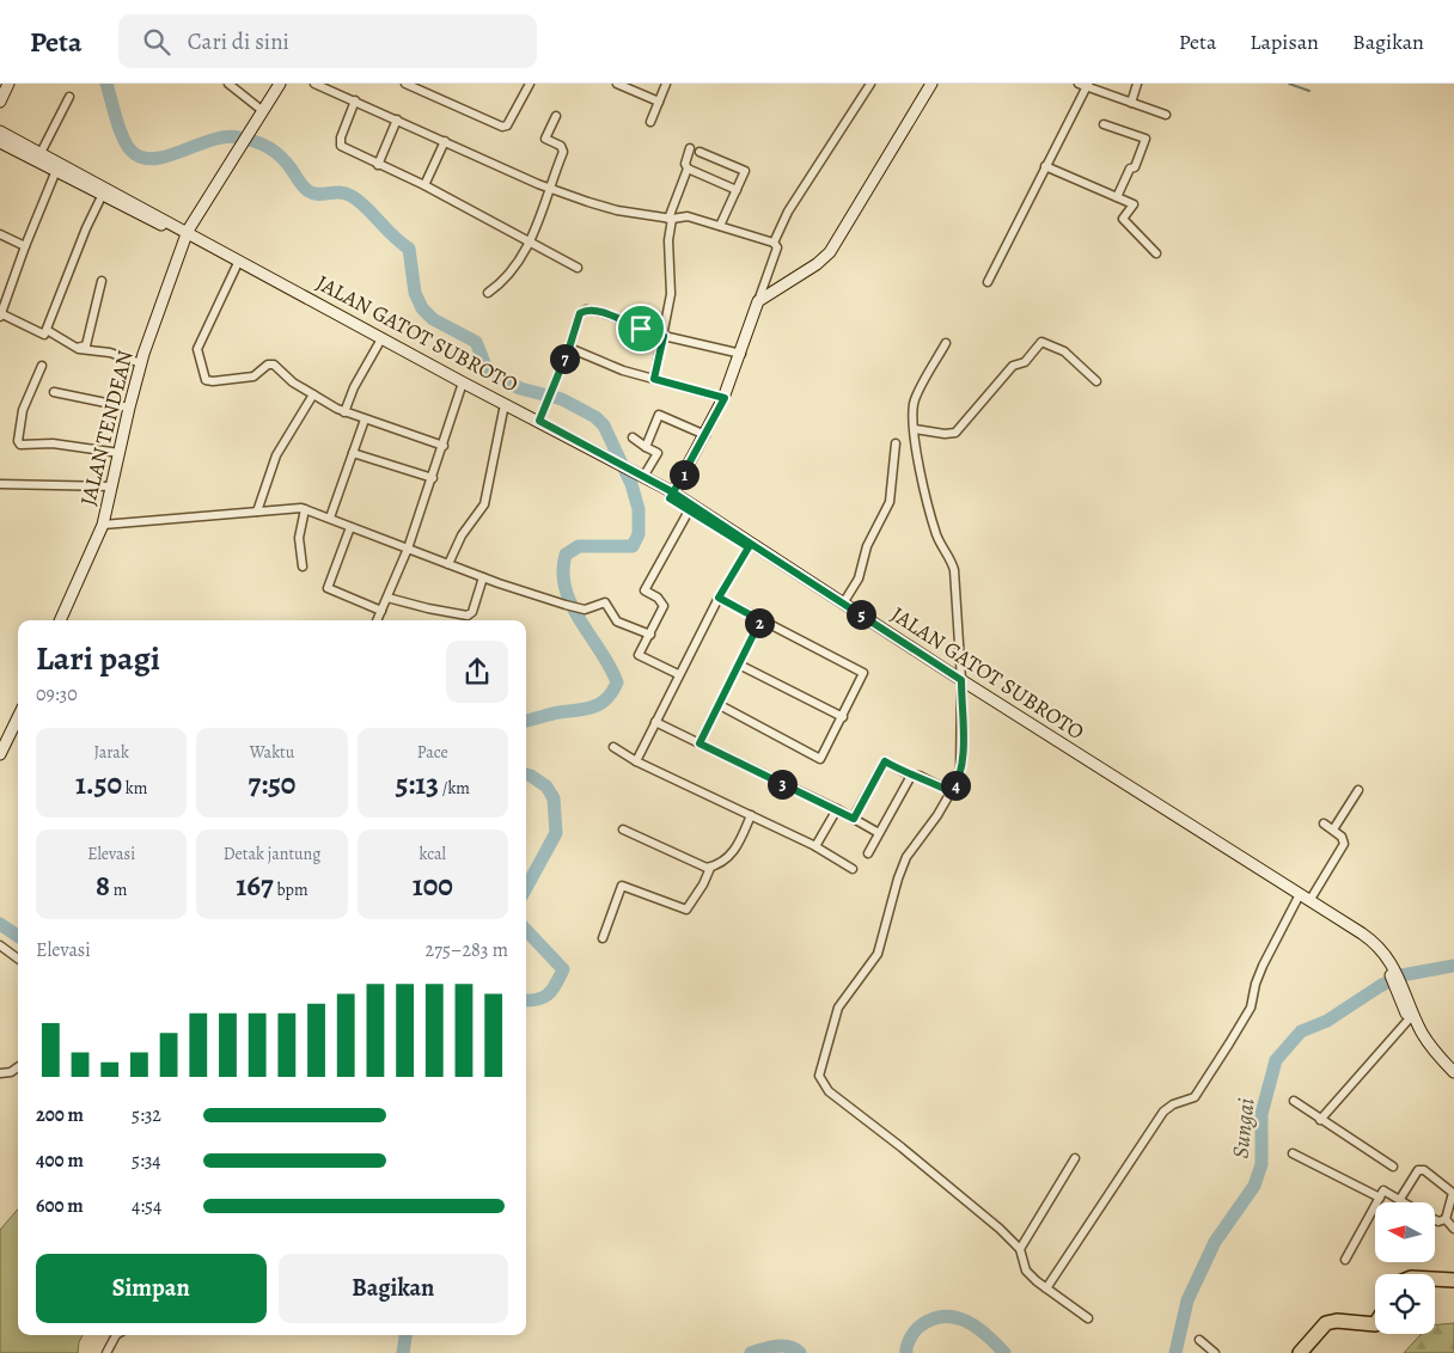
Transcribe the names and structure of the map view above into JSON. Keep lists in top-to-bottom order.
{
  "streets": {
    "street": ["JALAN GATOT SUBROTO", "JALAN TENDEAN"]
  },
  "crossings": [
    ["JALAN GATOT SUBROTO", "JALAN TENDEAN"]
  ],
  "water": ["Sungai"],
  "north": "left",
  "page": {
    "header": "Peta",
    "search": "Cari di sini",
    "nav": ["Peta", "Lapisan", "Bagikan"],
    "pins": [
      "7",
      "1",
      "5",
      "2",
      "3",
      "4"
    ],
    "heading": ["Lari pagi", "09:30"],
    "stats": [
      ["Jarak", "1.50 km"],
      ["Waktu", "7:50"],
      ["Pace", "5:13 /km"],
      ["Elevasi", "8 m"],
      ["Detak jantung", "167 bpm"],
      ["kcal", "100"]
    ],
    "chart": ["Elevasi", "275–283 m"],
    "list": [
      {
        "name": "200 m",
        "note": "5:32"
      },
      {
        "name": "400 m",
        "note": "5:34"
      },
      {
        "name": "600 m",
        "note": "4:54"
      }
    ],
    "buttons": ["Simpan", "Bagikan"]
  }
}
